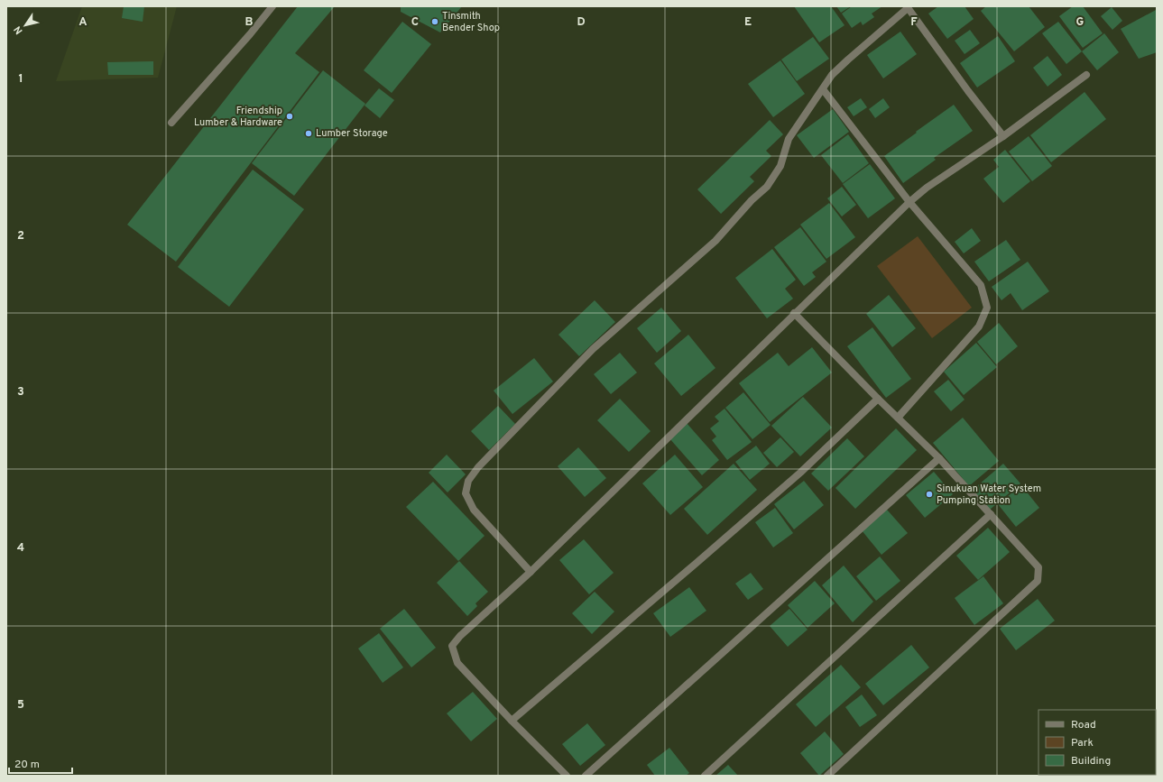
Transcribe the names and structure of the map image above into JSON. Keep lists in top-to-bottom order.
{
  "places": [
    "Tinsmith Bender Shop",
    "Friendship Lumber & Hardware",
    "Lumber Storage",
    "Sinukuan Water System Pumping Station"
  ],
  "legend": ["Road", "Park", "Building"],
  "scale_bar": "20 m",
  "north": "bottom left",
  "grid": {
    "columns": [
      "A",
      "B",
      "C",
      "D",
      "E",
      "F",
      "G"
    ],
    "rows": [
      "1",
      "2",
      "3",
      "4",
      "5"
    ]
  }
}
